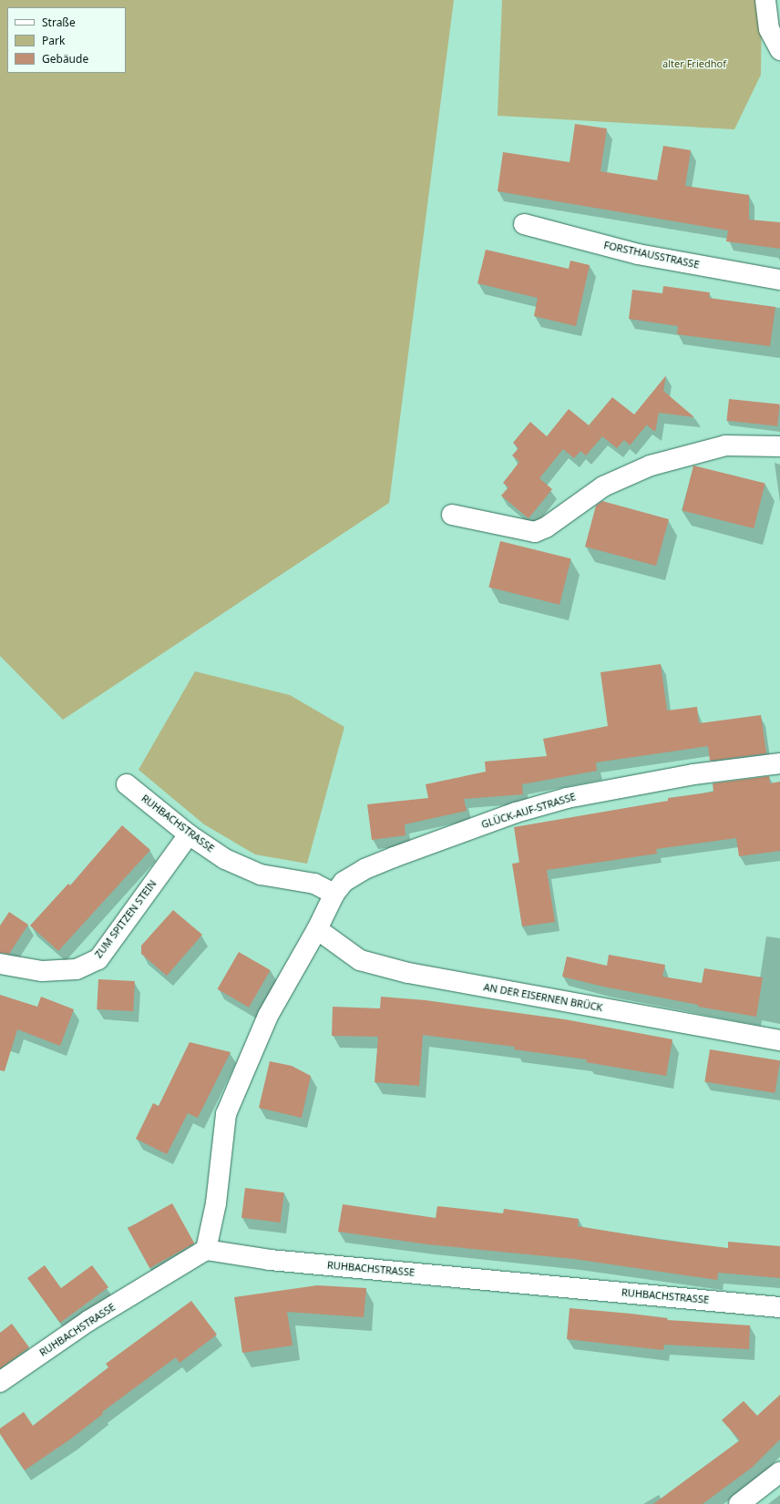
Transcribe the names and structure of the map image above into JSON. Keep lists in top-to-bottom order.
{
  "streets": {
    "street": [
      "FORSTHAUSSTRASSE",
      "GLÜCK-AUF-STRASSE",
      "RUHBACHSTRASSE",
      "ZUM SPITZEN STEIN",
      "AN DER EISERNEN BRÜCK"
    ]
  },
  "crossings": [
    ["GLÜCK-AUF-STRASSE", "RUHBACHSTRASSE"],
    ["RUHBACHSTRASSE", "ZUM SPITZEN STEIN"]
  ],
  "parks": ["alter Friedhof"],
  "legend": ["Straße", "Park", "Gebäude"]
}
